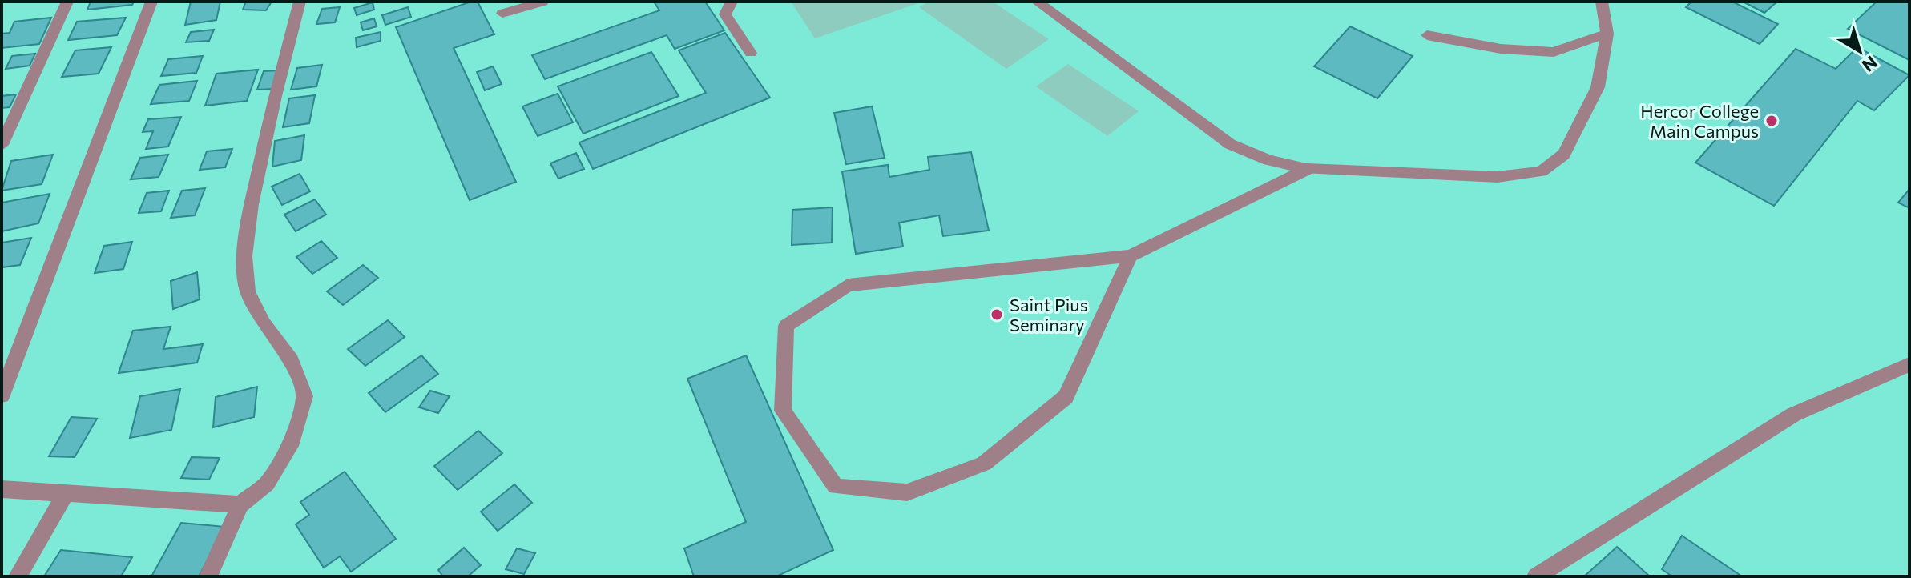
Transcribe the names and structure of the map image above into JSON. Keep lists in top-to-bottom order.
{
  "places": ["Hercor College Main Campus", "Saint Pius Seminary"],
  "north": "bottom right"
}
